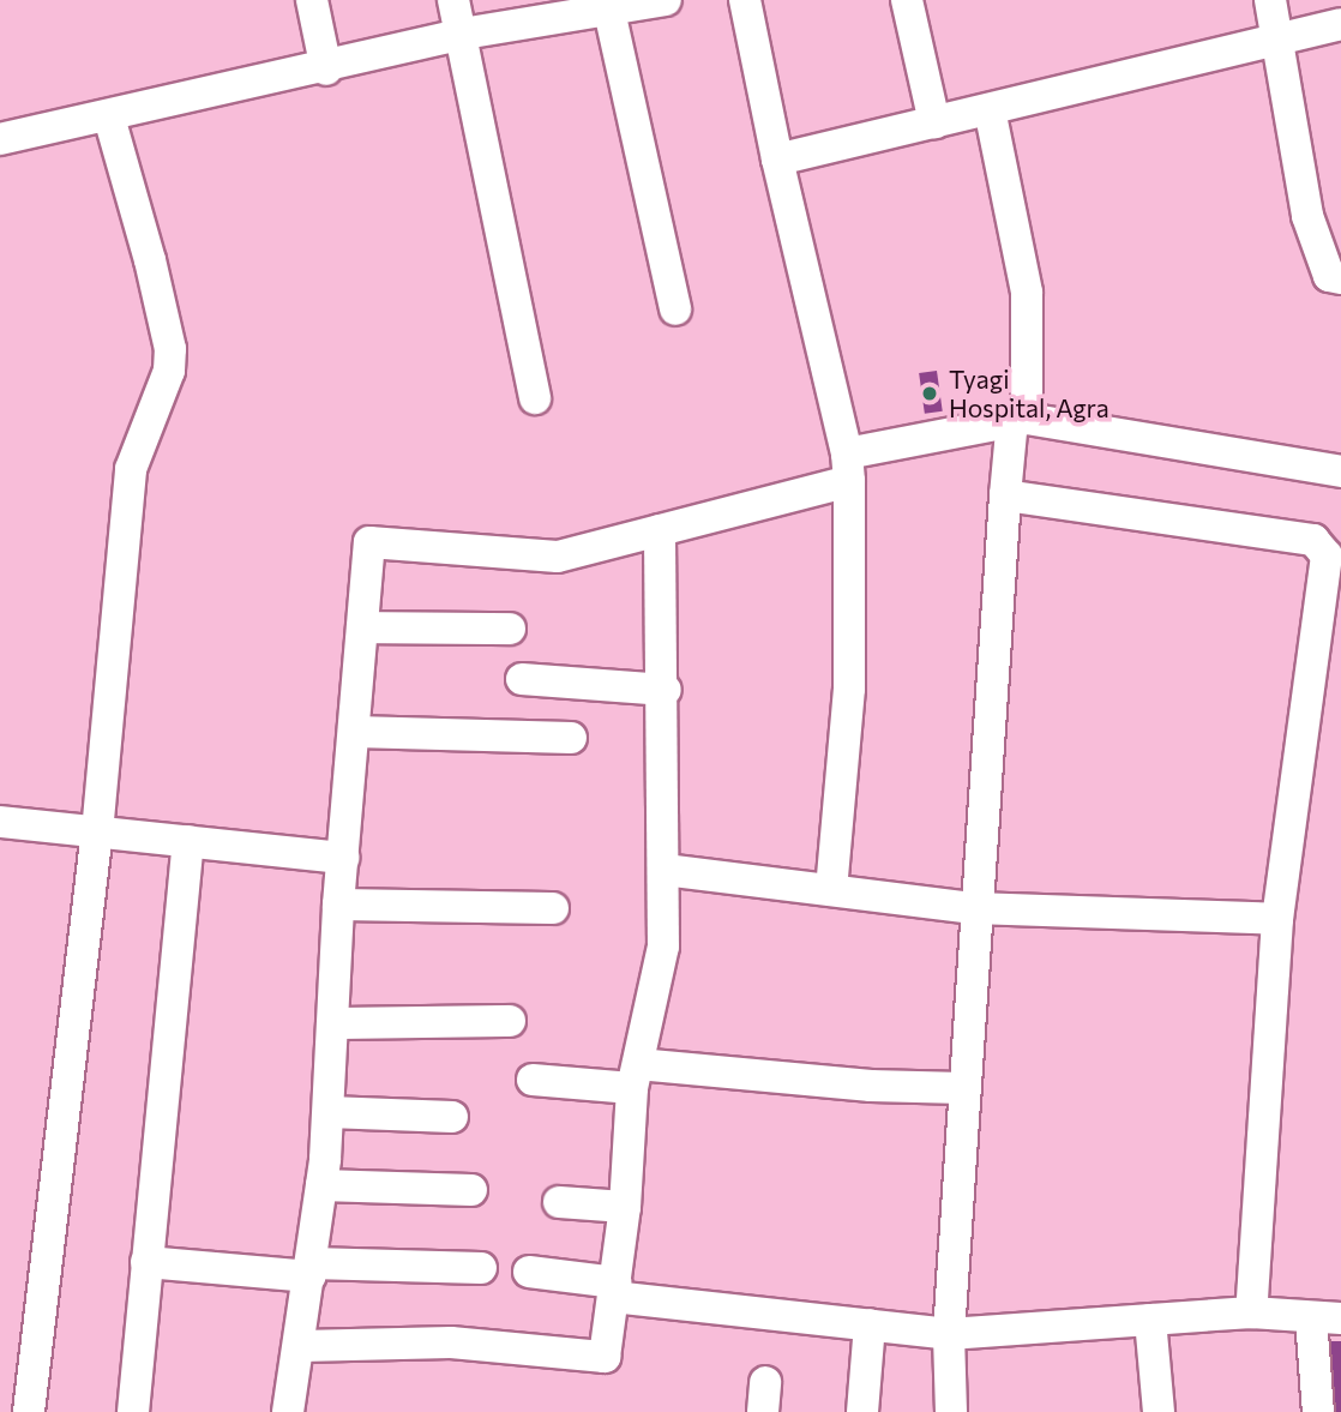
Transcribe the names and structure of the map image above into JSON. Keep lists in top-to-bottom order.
{
  "places": ["Tyagi Hospital, Agra"]
}
